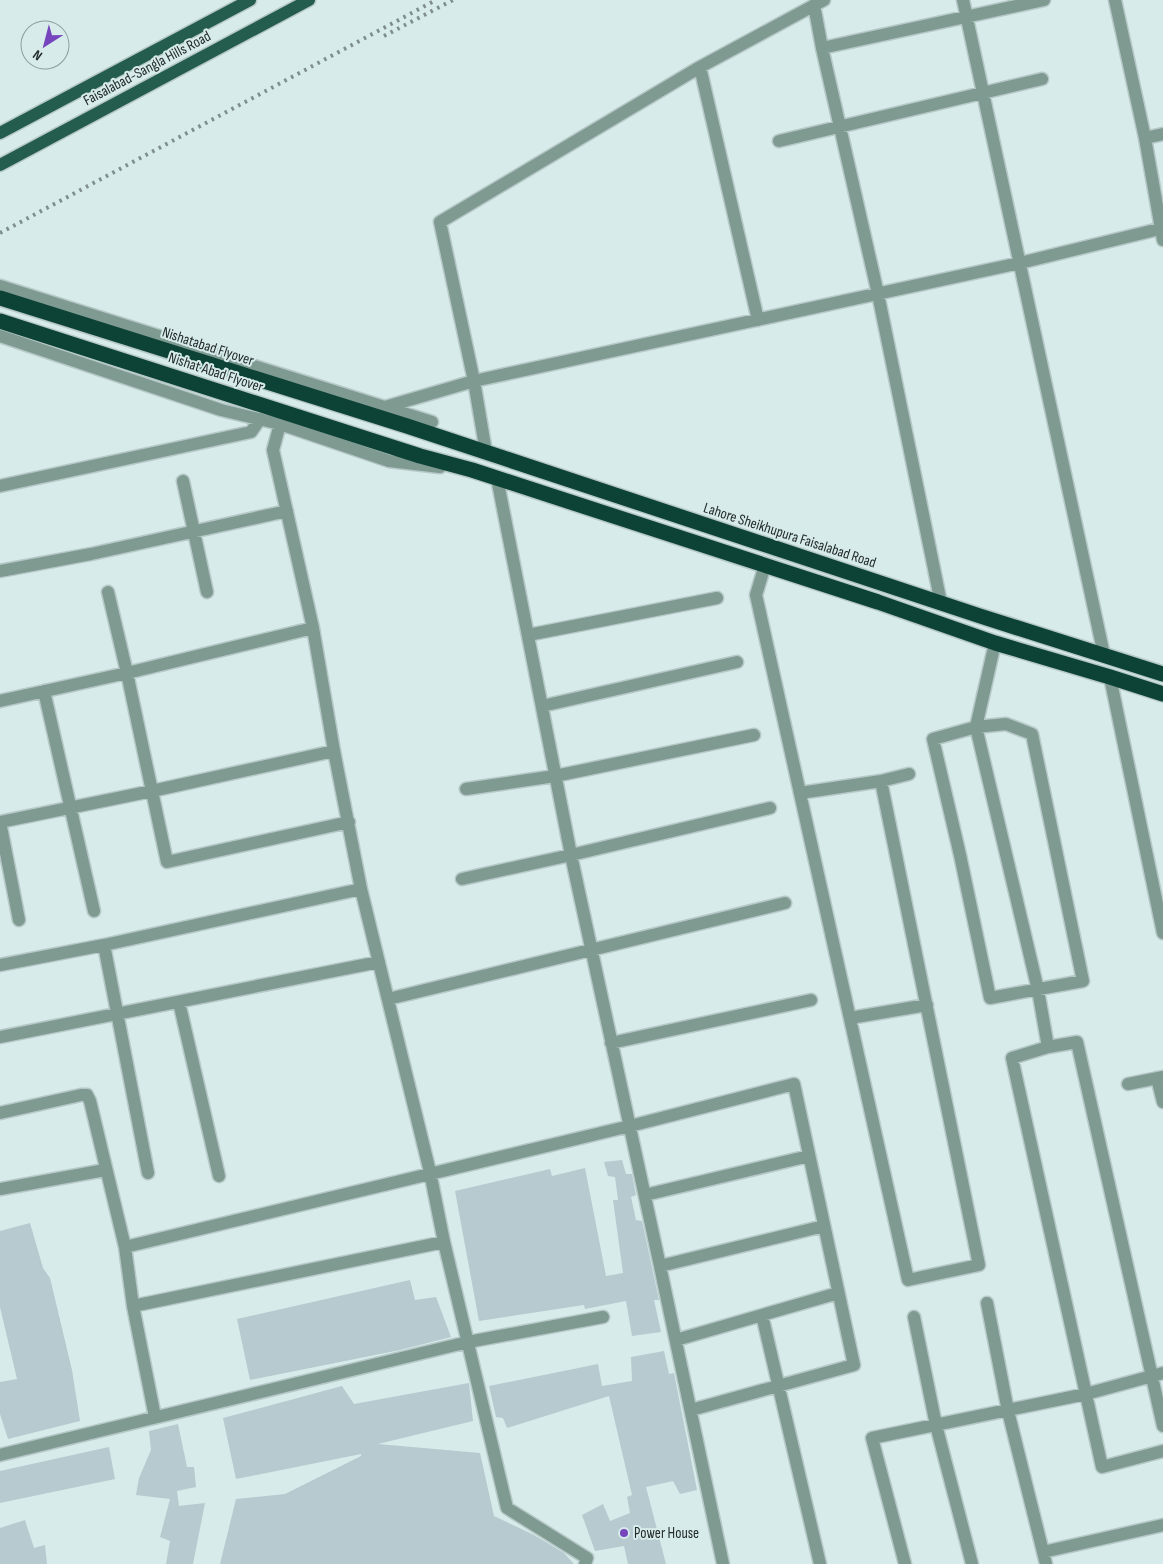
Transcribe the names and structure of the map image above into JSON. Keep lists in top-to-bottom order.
{
  "streets": {
    "highway": ["Nishatabad Flyover", "Nishat Abad Flyover", "Lahore Sheikhupura Faisalabad Road"],
    "main road": ["Faisalabad-Sangla Hills Road"]
  },
  "crossings": [
    ["Nishatabad Flyover", "Lahore Sheikhupura Faisalabad Road"]
  ],
  "places": ["Power House"],
  "north": "bottom left"
}
